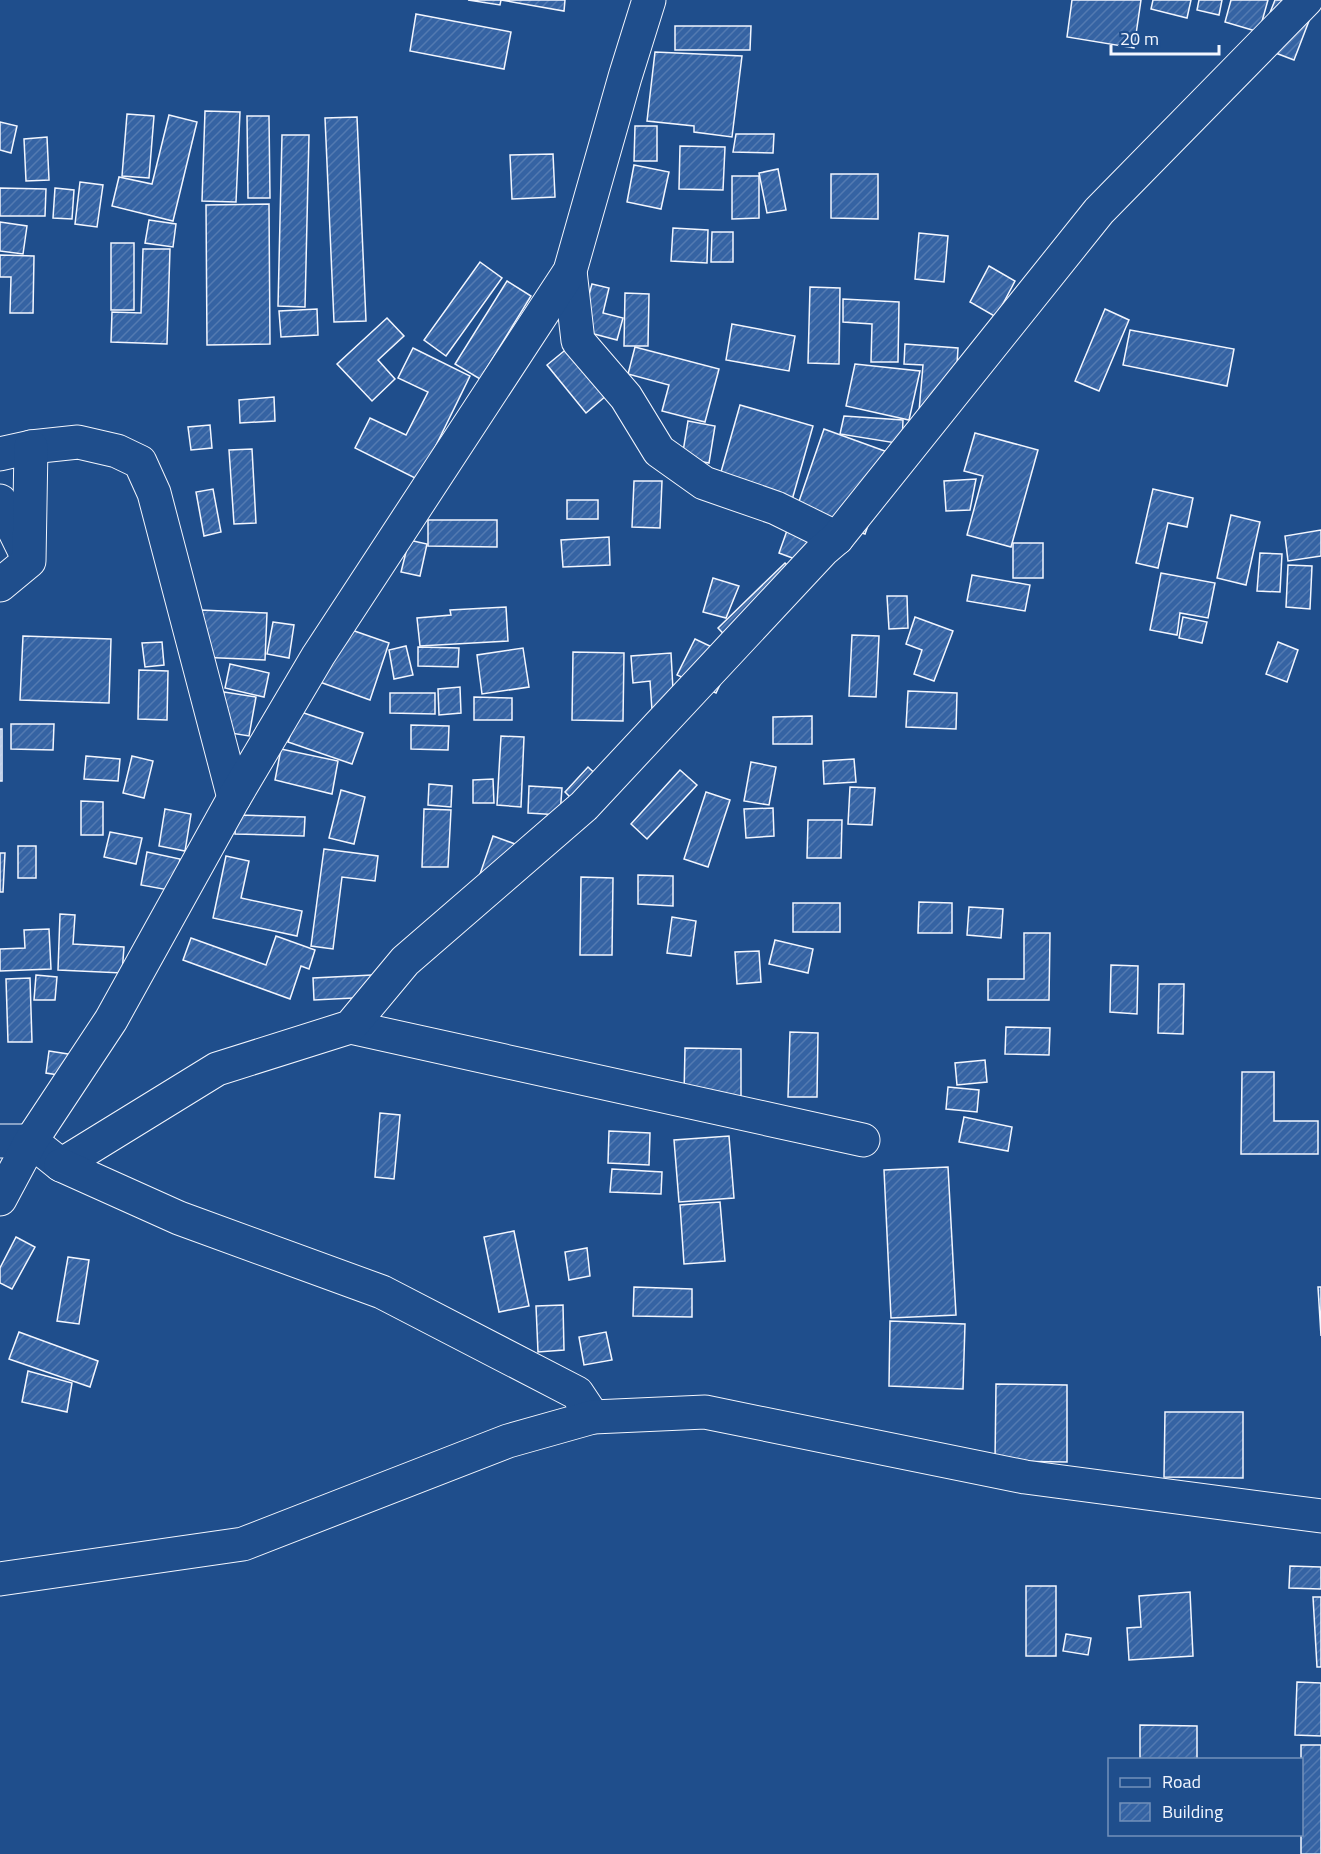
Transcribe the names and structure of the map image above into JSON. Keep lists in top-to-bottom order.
{
  "legend": ["Road", "Building"],
  "scale_bar": "20 m"
}
